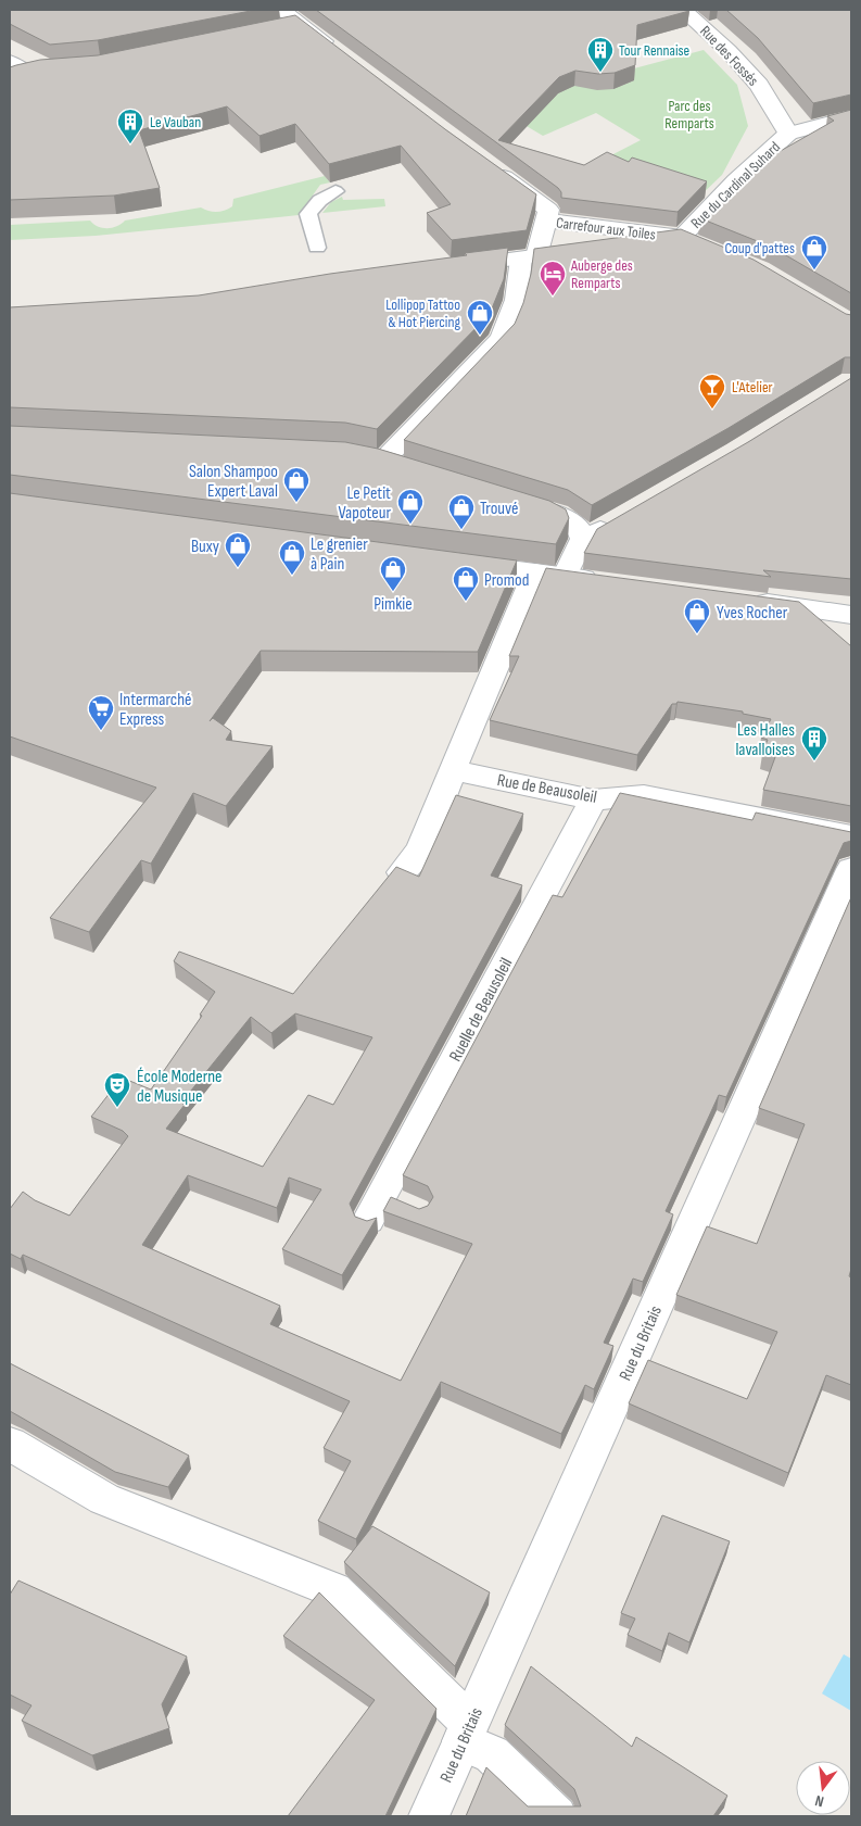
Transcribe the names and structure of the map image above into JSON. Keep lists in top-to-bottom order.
{
  "streets": {
    "street": [
      "Rue des Fossés",
      "Rue du Cardinal Suhard",
      "Carrefour aux Toiles",
      "Rue de Beausoleil",
      "Ruelle de Beausoleil",
      "Rue du Britais"
    ]
  },
  "crossings": [
    ["Rue des Fossés", "Rue du Cardinal Suhard"],
    ["Rue du Cardinal Suhard", "Carrefour aux Toiles"],
    ["Rue de Beausoleil", "Ruelle de Beausoleil"]
  ],
  "parks": ["Parc des Remparts"],
  "places": {
    "building": ["Tour Rennaise", "Le Vauban", "Les Halles lavalloises"],
    "shop": [
      "Coup d'pattes",
      "Lollipop Tattoo & Hot Piercing",
      "Salon Shampoo Expert Laval",
      "Le Petit Vapoteur",
      "Trouvé",
      "Buxy",
      "Le grenier à Pain",
      "Pimkie",
      "Promod",
      "Yves Rocher"
    ],
    "hotel": ["Auberge des Remparts"],
    "bar": ["L'Atelier"],
    "supermarket": ["Intermarché Express"],
    "theatre": ["École Moderne de Musique"]
  },
  "north": "bottom"
}
